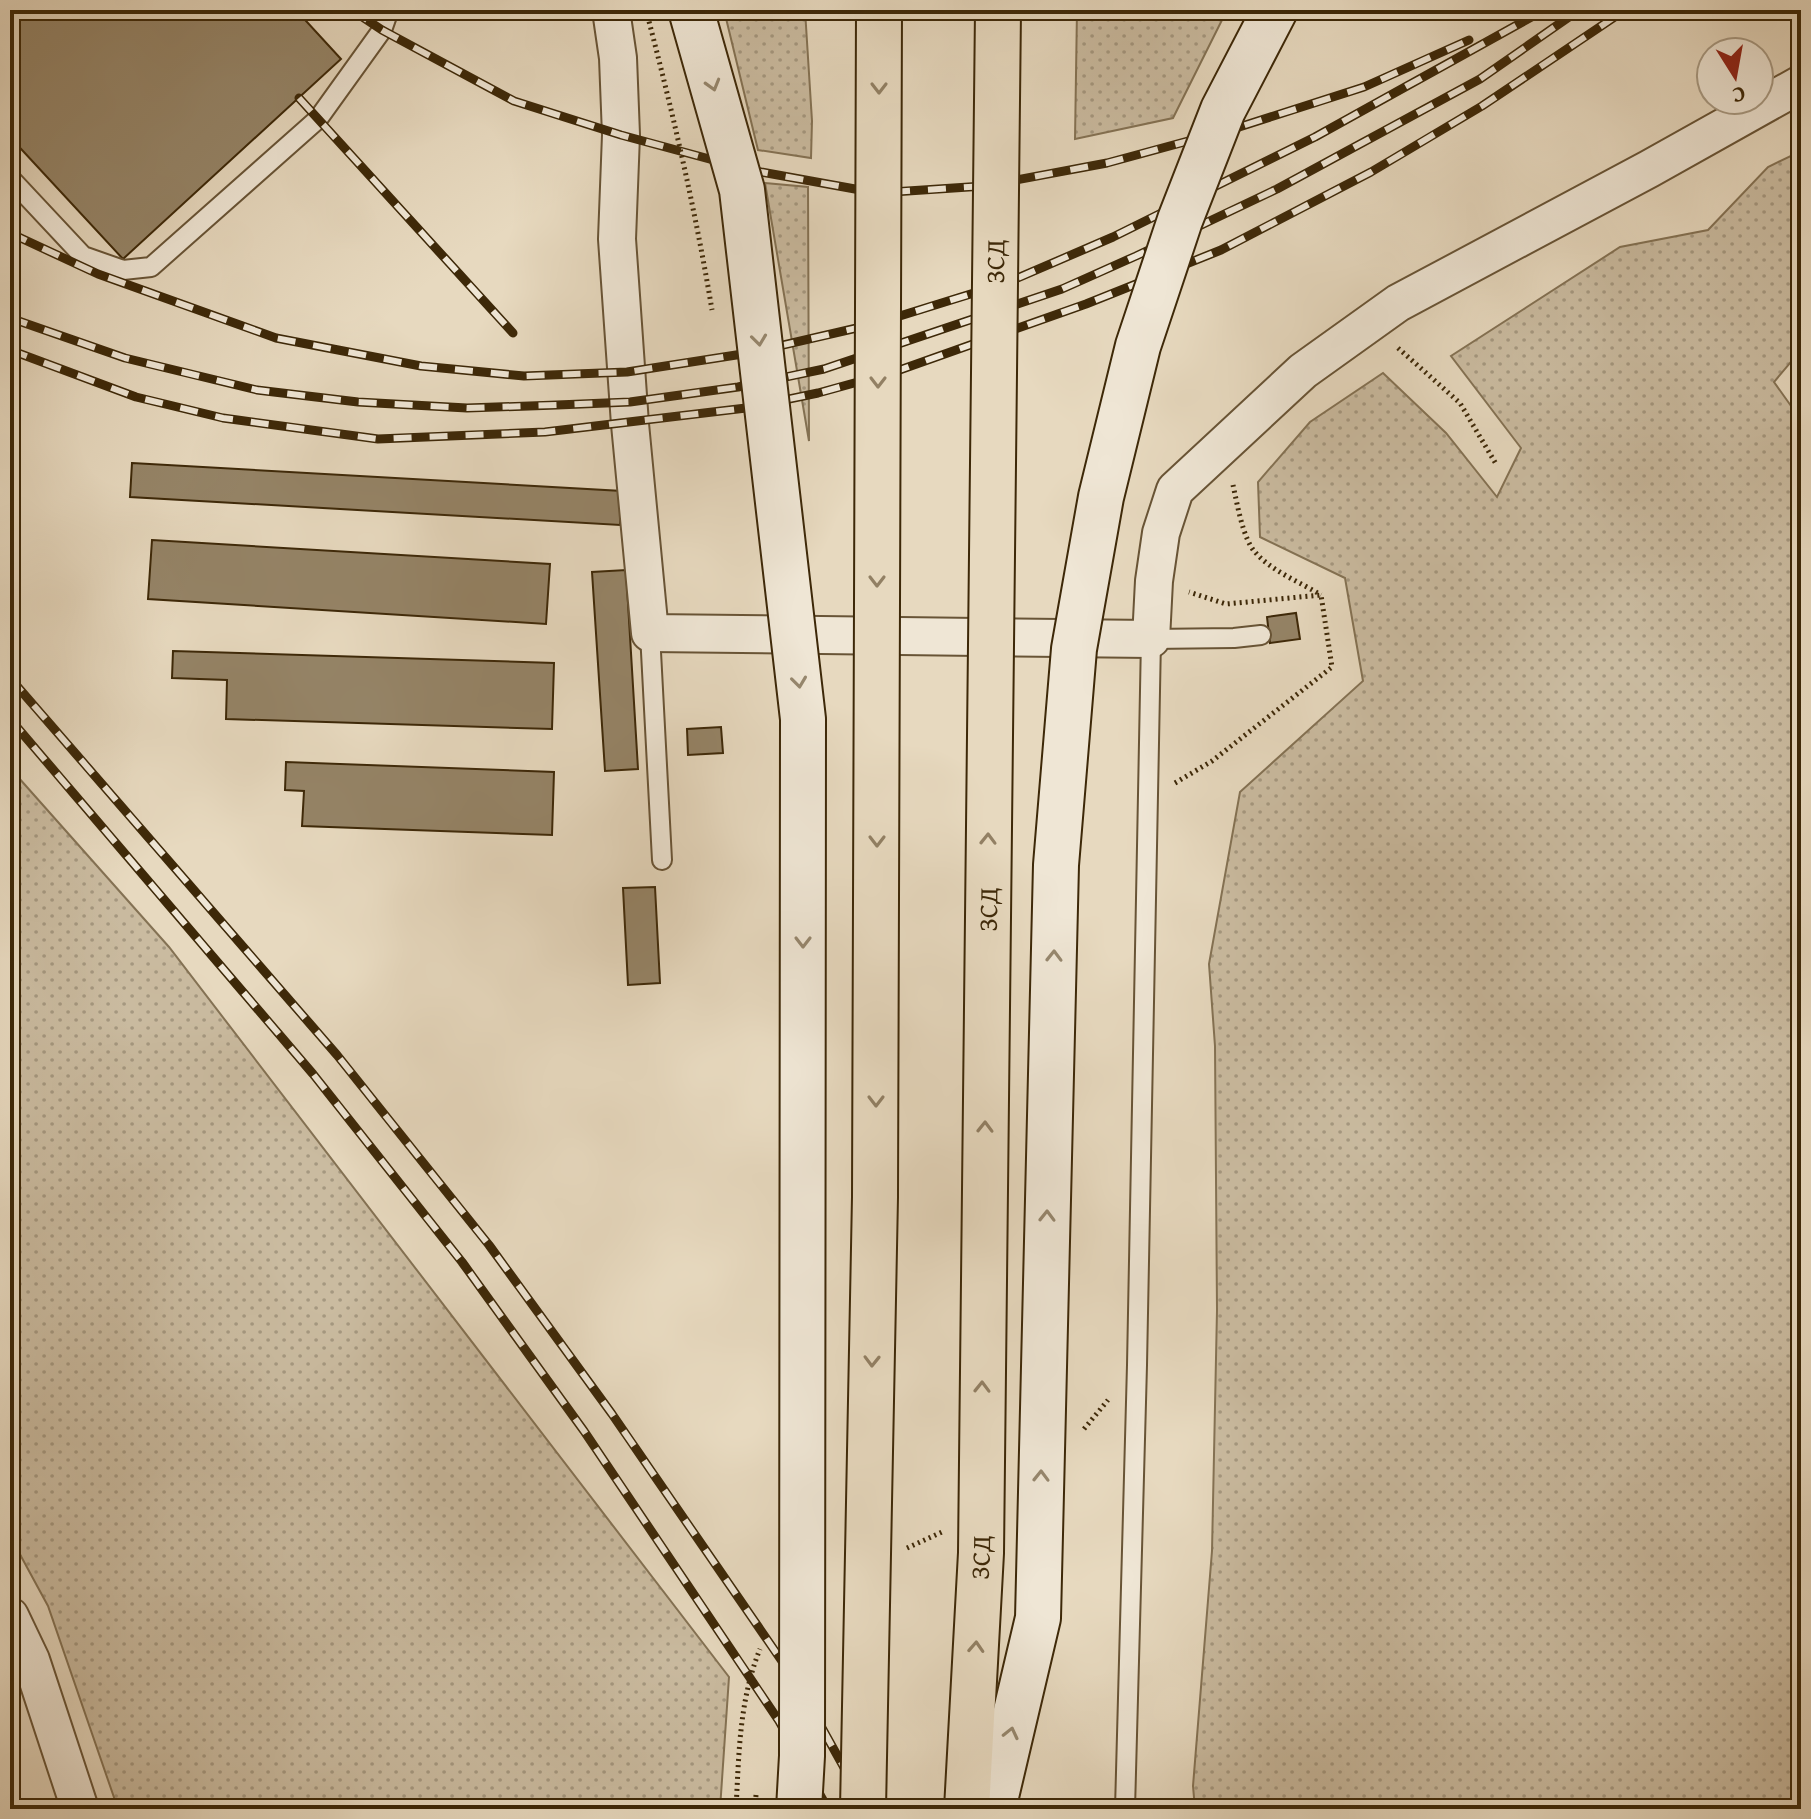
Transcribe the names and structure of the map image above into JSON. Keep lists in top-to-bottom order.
{
  "streets": {
    "highway": ["ЗСД"]
  },
  "north": "bottom"
}
